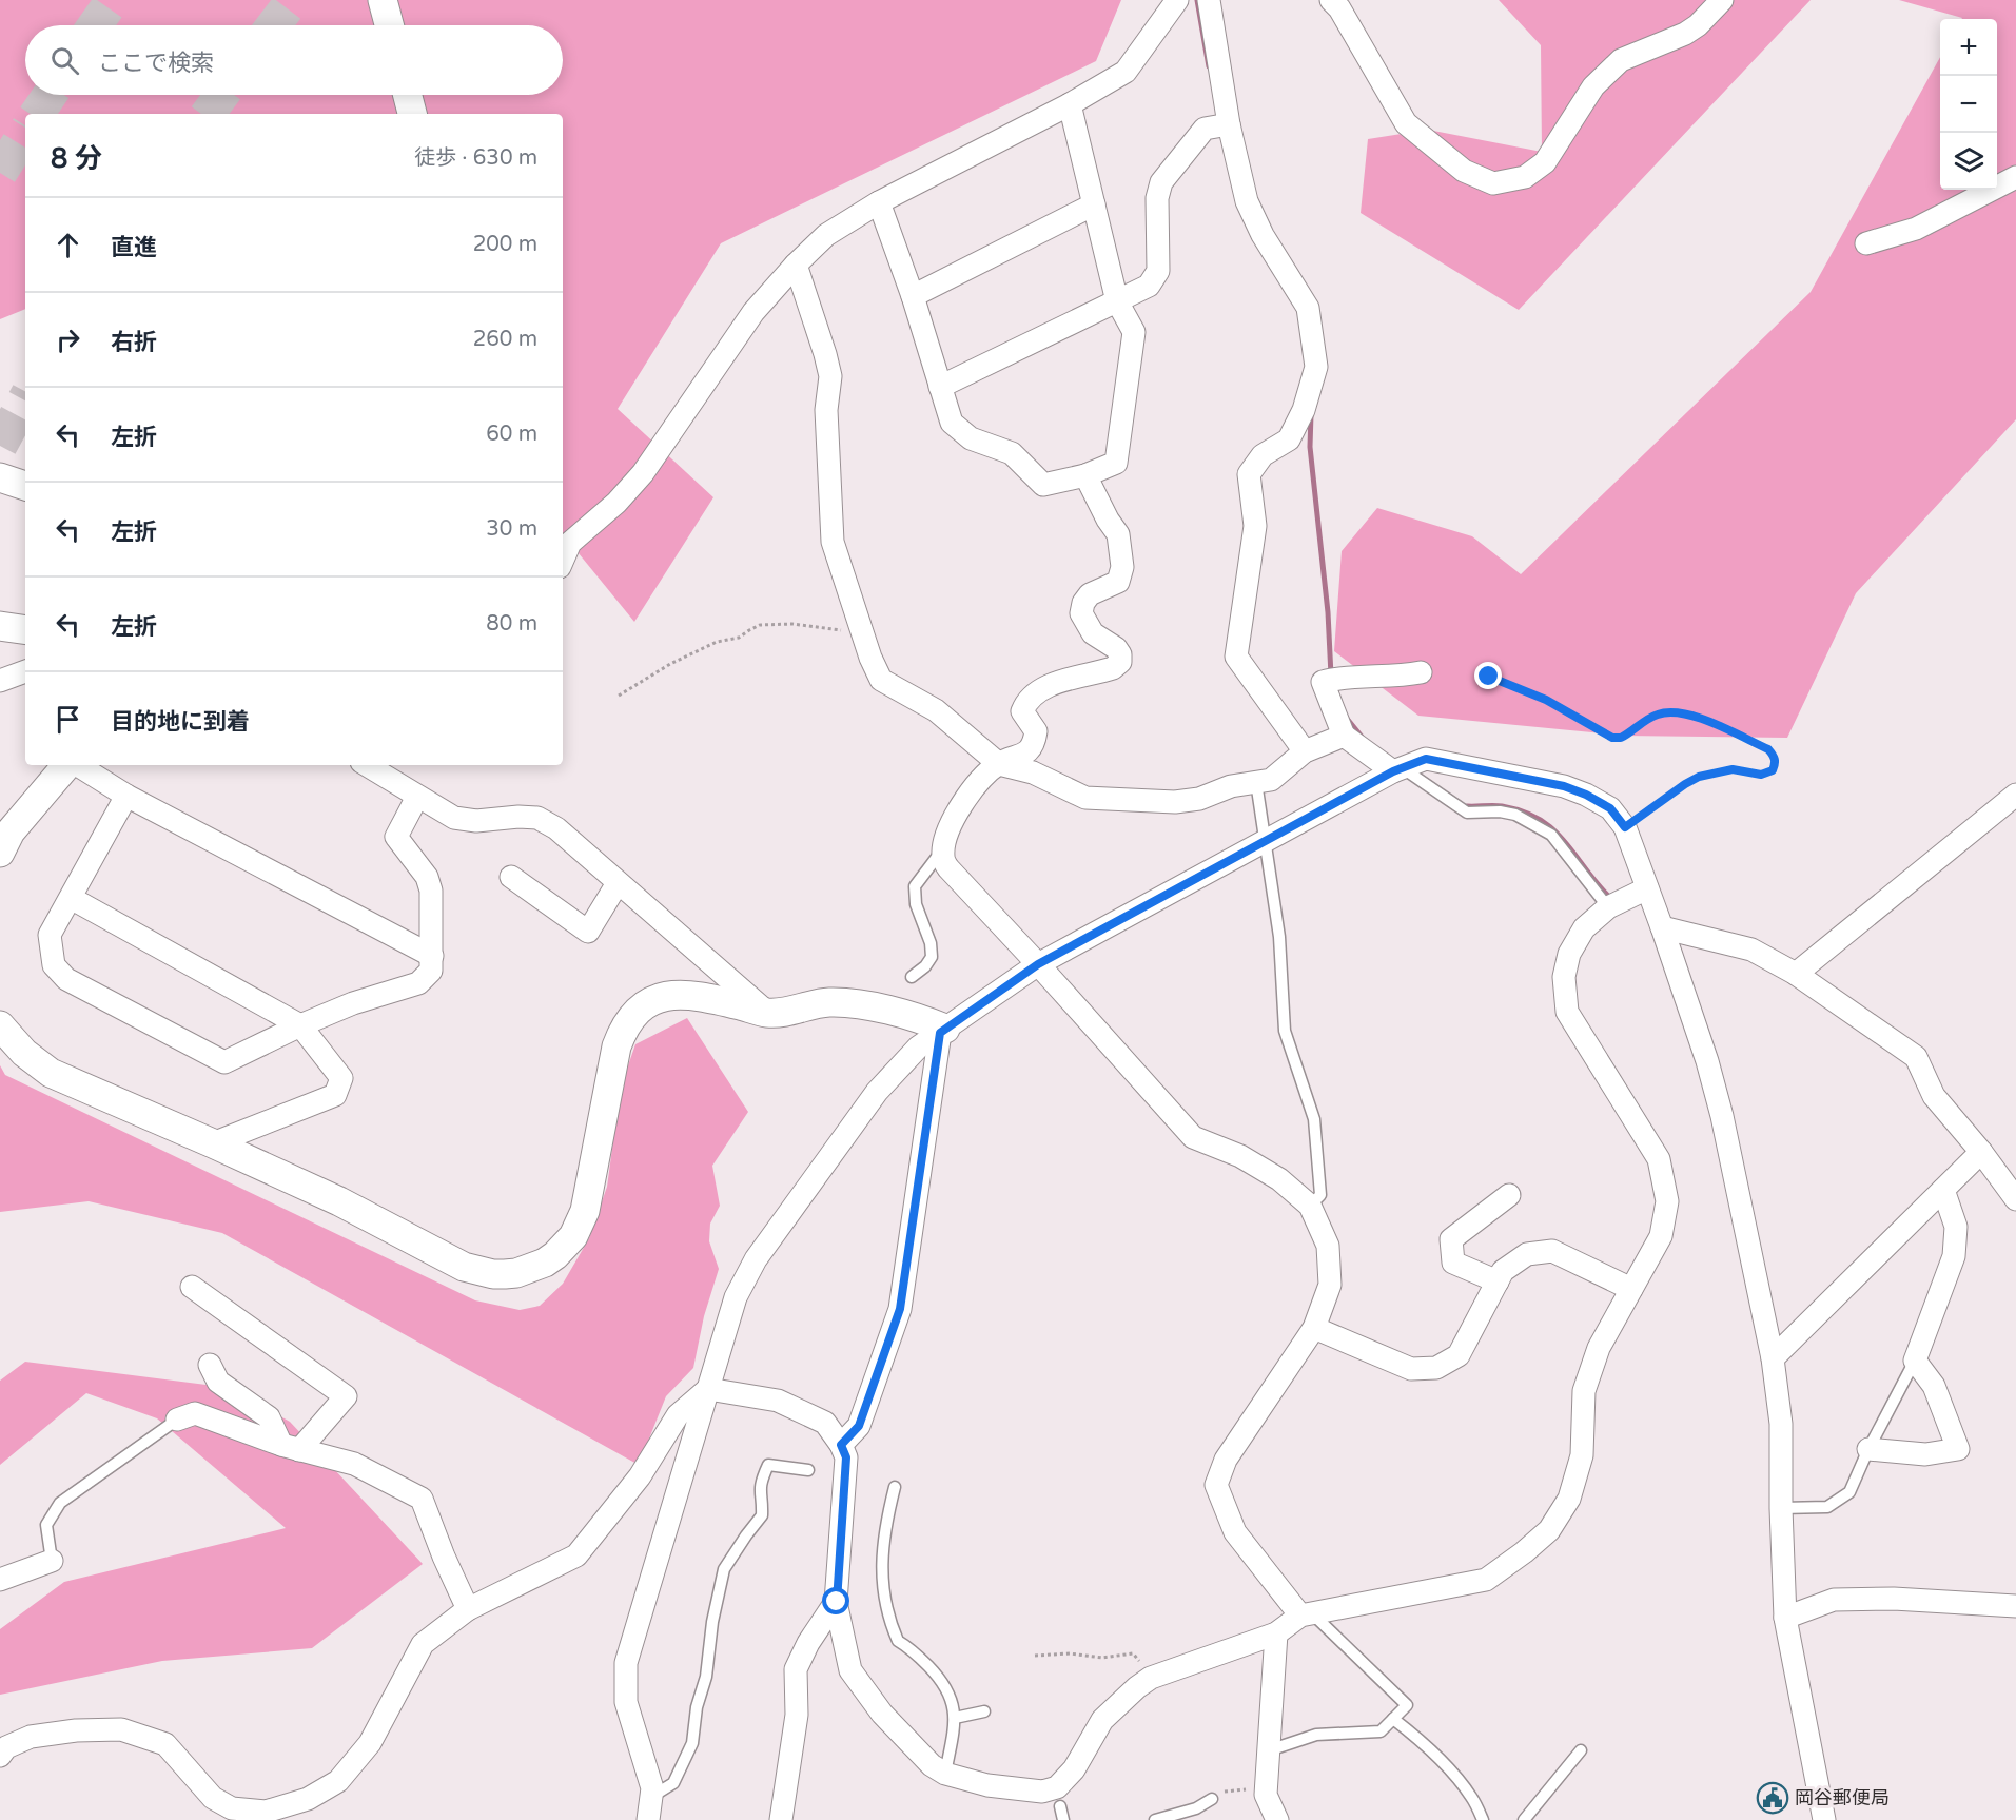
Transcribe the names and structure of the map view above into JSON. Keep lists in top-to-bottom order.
{
  "places": {
    "public building": ["岡谷郵便局"]
  },
  "page": {
    "map_buttons": ["+", "−"],
    "search": "ここで検索",
    "heading": ["8 分", "徒歩 · 630 m"],
    "list": [
      ["直進", "200 m"],
      ["右折", "260 m"],
      ["左折", "60 m"],
      ["左折", "30 m"],
      ["左折", "80 m"],
      "目的地に到着"
    ]
  }
}
